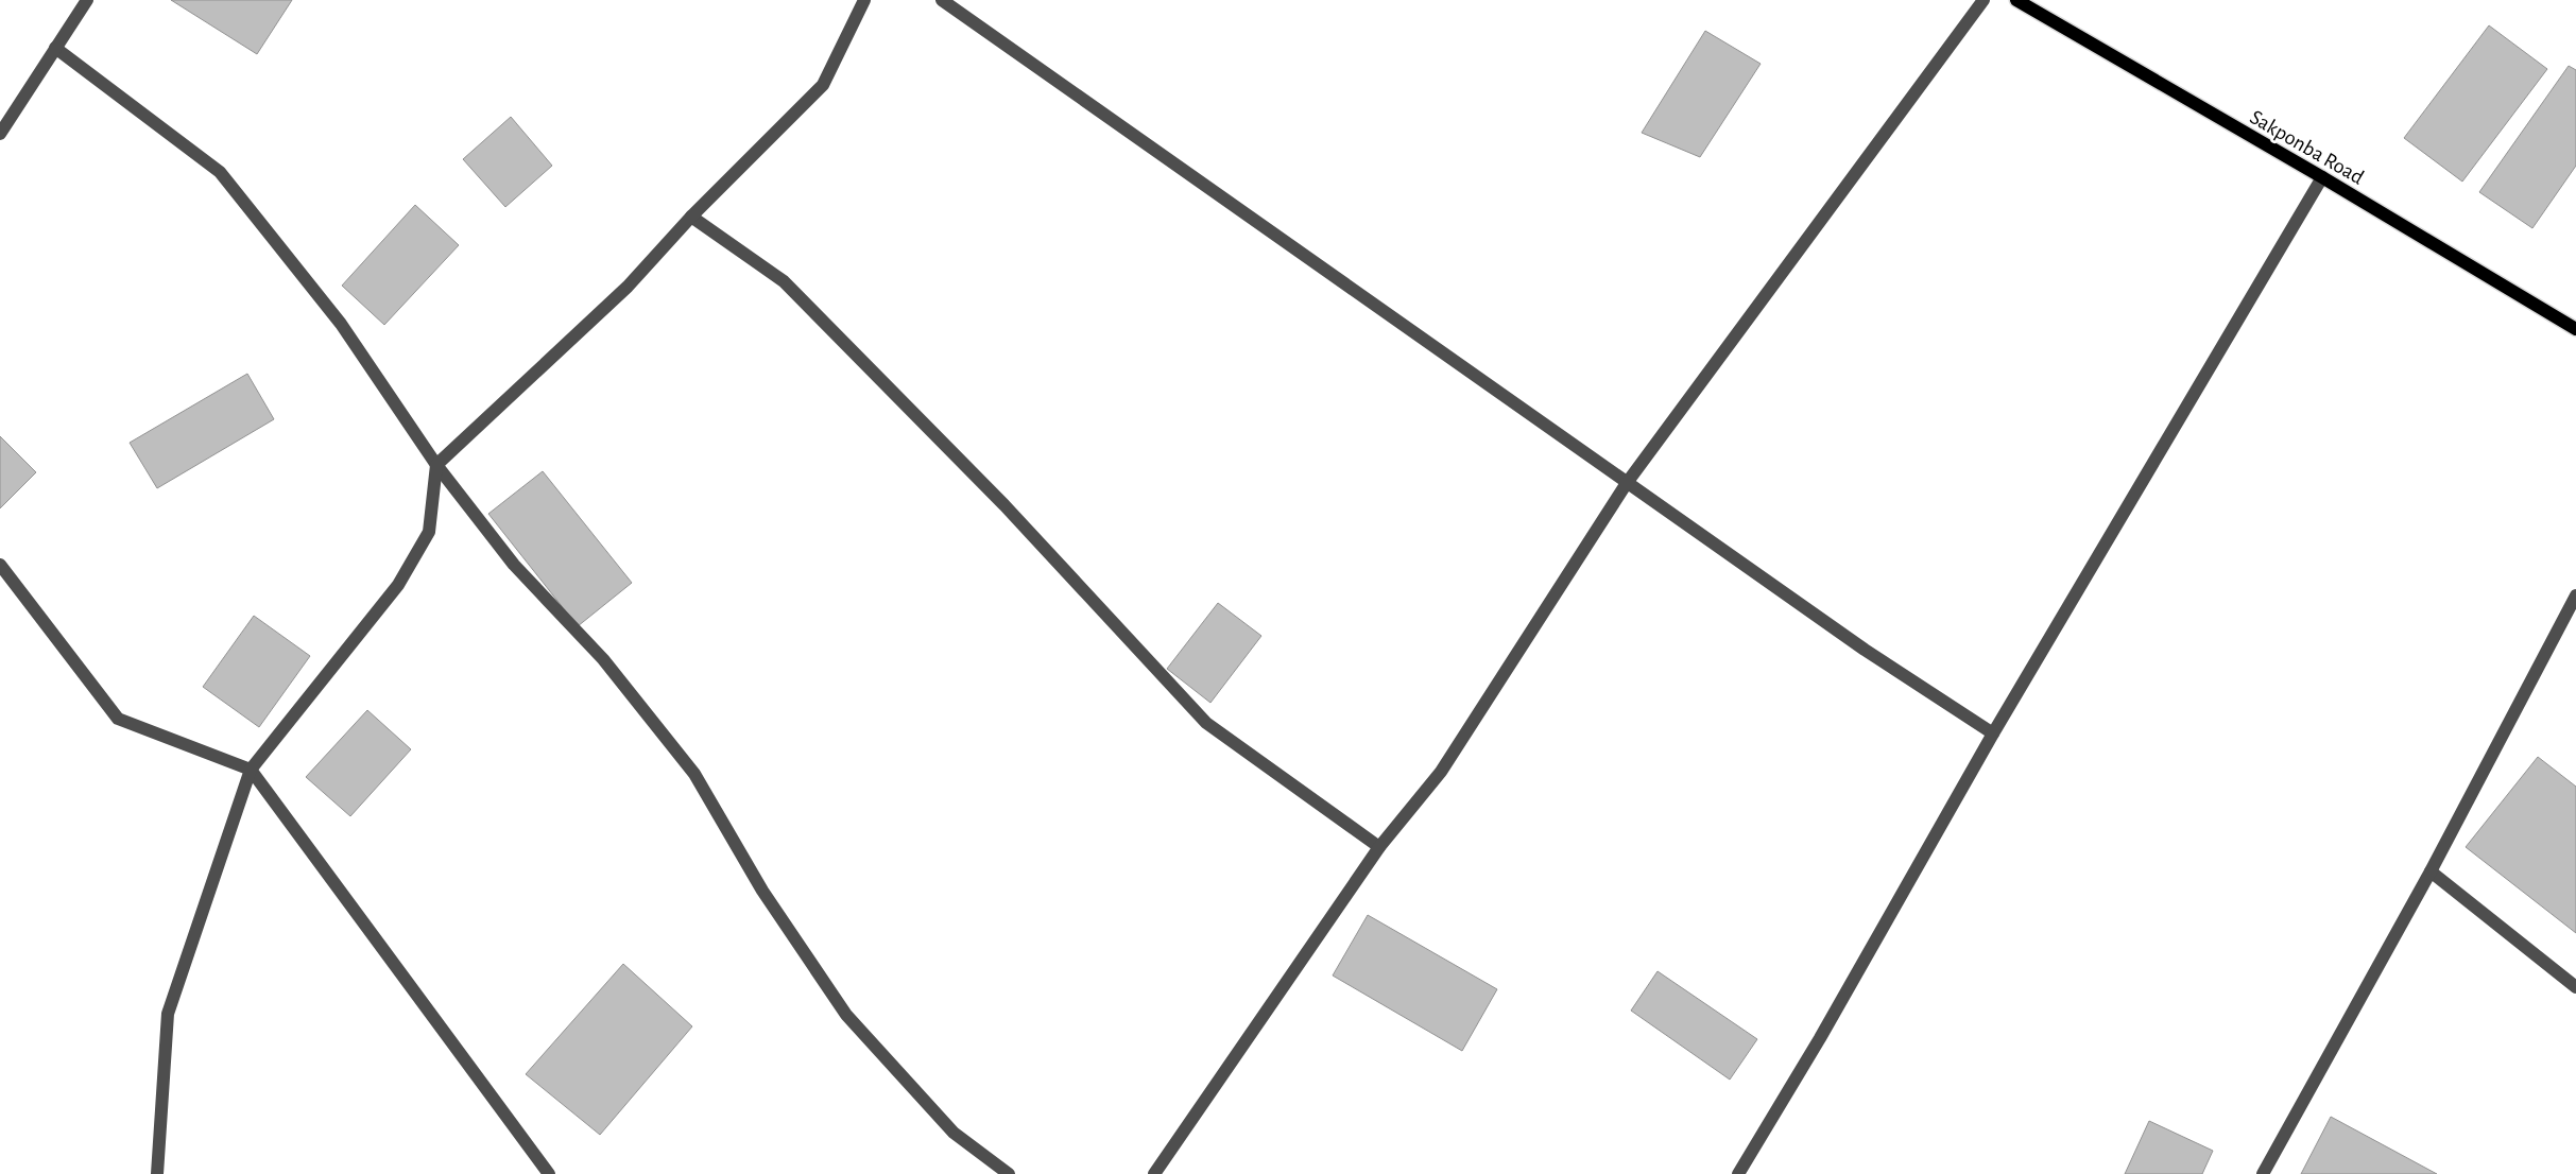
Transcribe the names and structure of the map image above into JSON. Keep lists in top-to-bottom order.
{
  "streets": {
    "main road": ["Sakponba Road"]
  }
}
